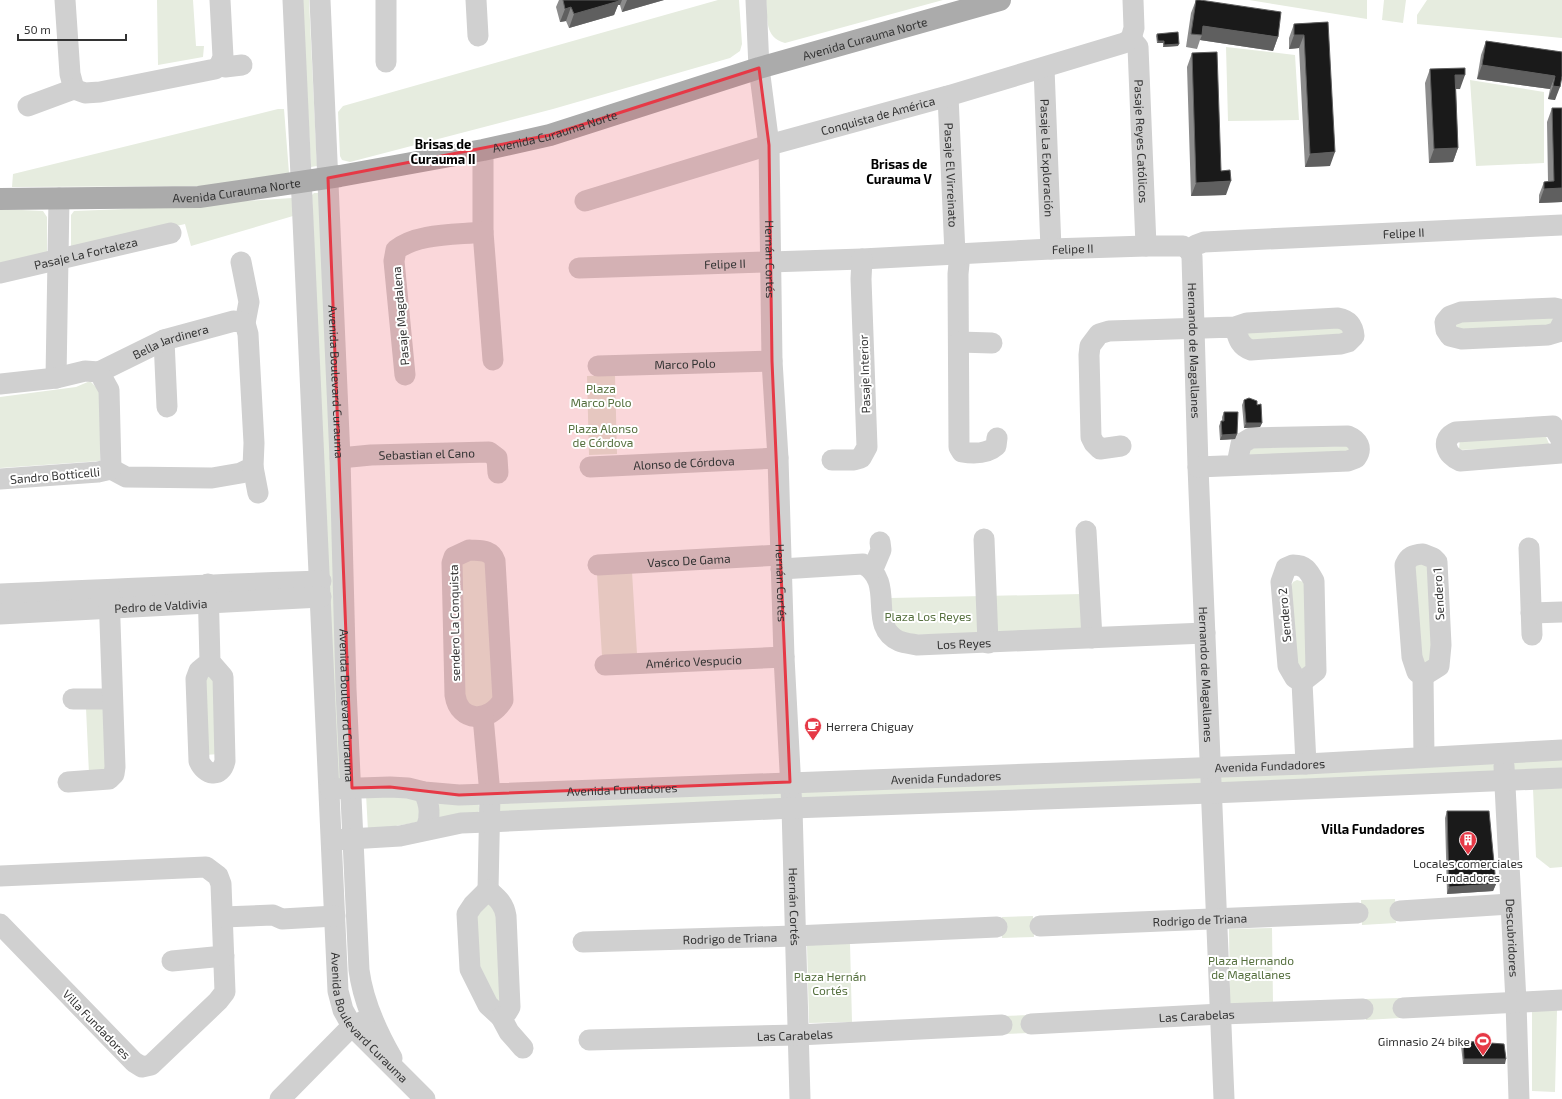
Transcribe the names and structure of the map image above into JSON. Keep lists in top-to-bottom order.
{
  "streets": {
    "main road": ["Avenida Curauma Norte"],
    "street": [
      "Conquista de América",
      "Pasaje Reyes Católicos",
      "Pasaje La Exploración",
      "Pasaje El Virreinato",
      "Felipe II",
      "Pasaje La Fortaleza",
      "Hernán Cortés",
      "Pasaje Magdalena",
      "Bella Jardinera",
      "Hernando de Magallanes",
      "Marco Polo",
      "Pasaje Interior",
      "Avenida Boulevard Curauma",
      "Sebastian el Cano",
      "Alonso de Córdova",
      "Sandro Botticelli",
      "Vasco De Gama",
      "Sendero 1",
      "Pedro de Valdivia",
      "Sendero 2",
      "sendero La Conquista",
      "Los Reyes",
      "Américo Vespucio",
      "Avenida Fundadores",
      "Rodrigo de Triana",
      "Descubridores",
      "Las Carabelas",
      "Villa Fundadores"
    ]
  },
  "crossings": [
    ["Avenida Curauma Norte", "Hernán Cortés"],
    ["Avenida Curauma Norte", "Avenida Boulevard Curauma"],
    ["Conquista de América", "Pasaje Reyes Católicos"],
    ["Conquista de América", "Pasaje La Exploración"],
    ["Conquista de América", "Pasaje El Virreinato"],
    ["Conquista de América", "Hernán Cortés"],
    ["Pasaje Reyes Católicos", "Felipe II"],
    ["Pasaje La Exploración", "Felipe II"],
    ["Pasaje El Virreinato", "Felipe II"],
    ["Felipe II", "Hernán Cortés"],
    ["Felipe II", "Hernando de Magallanes"],
    ["Felipe II", "Pasaje Interior"],
    ["Hernán Cortés", "Marco Polo"],
    ["Hernán Cortés", "Alonso de Córdova"],
    ["Hernán Cortés", "Vasco De Gama"],
    ["Hernán Cortés", "Américo Vespucio"],
    ["Hernán Cortés", "Avenida Fundadores"],
    ["Hernán Cortés", "Rodrigo de Triana"],
    ["Hernán Cortés", "Las Carabelas"],
    ["Bella Jardinera", "Sandro Botticelli"],
    ["Hernando de Magallanes", "Los Reyes"],
    ["Hernando de Magallanes", "Avenida Fundadores"],
    ["Hernando de Magallanes", "Rodrigo de Triana"],
    ["Hernando de Magallanes", "Las Carabelas"],
    ["Avenida Boulevard Curauma", "Sebastian el Cano"],
    ["Avenida Boulevard Curauma", "Pedro de Valdivia"],
    ["Avenida Boulevard Curauma", "Avenida Fundadores"],
    ["Avenida Fundadores", "Descubridores"]
  ],
  "districts": ["Brisas de Curauma II", "Brisas de Curauma V", "Villa Fundadores"],
  "parks": [
    "Plaza Marco Polo",
    "Plaza Alonso de Córdova",
    "Plaza Los Reyes",
    "Plaza Hernando de Magallanes",
    "Plaza Hernán Cortés"
  ],
  "places": {
    "cafe": ["Herrera Chiguay"],
    "building": ["Locales comerciales Fundadores"],
    "sports": ["Gimnasio 24 bike"]
  },
  "scale_bar": "50 m"
}
